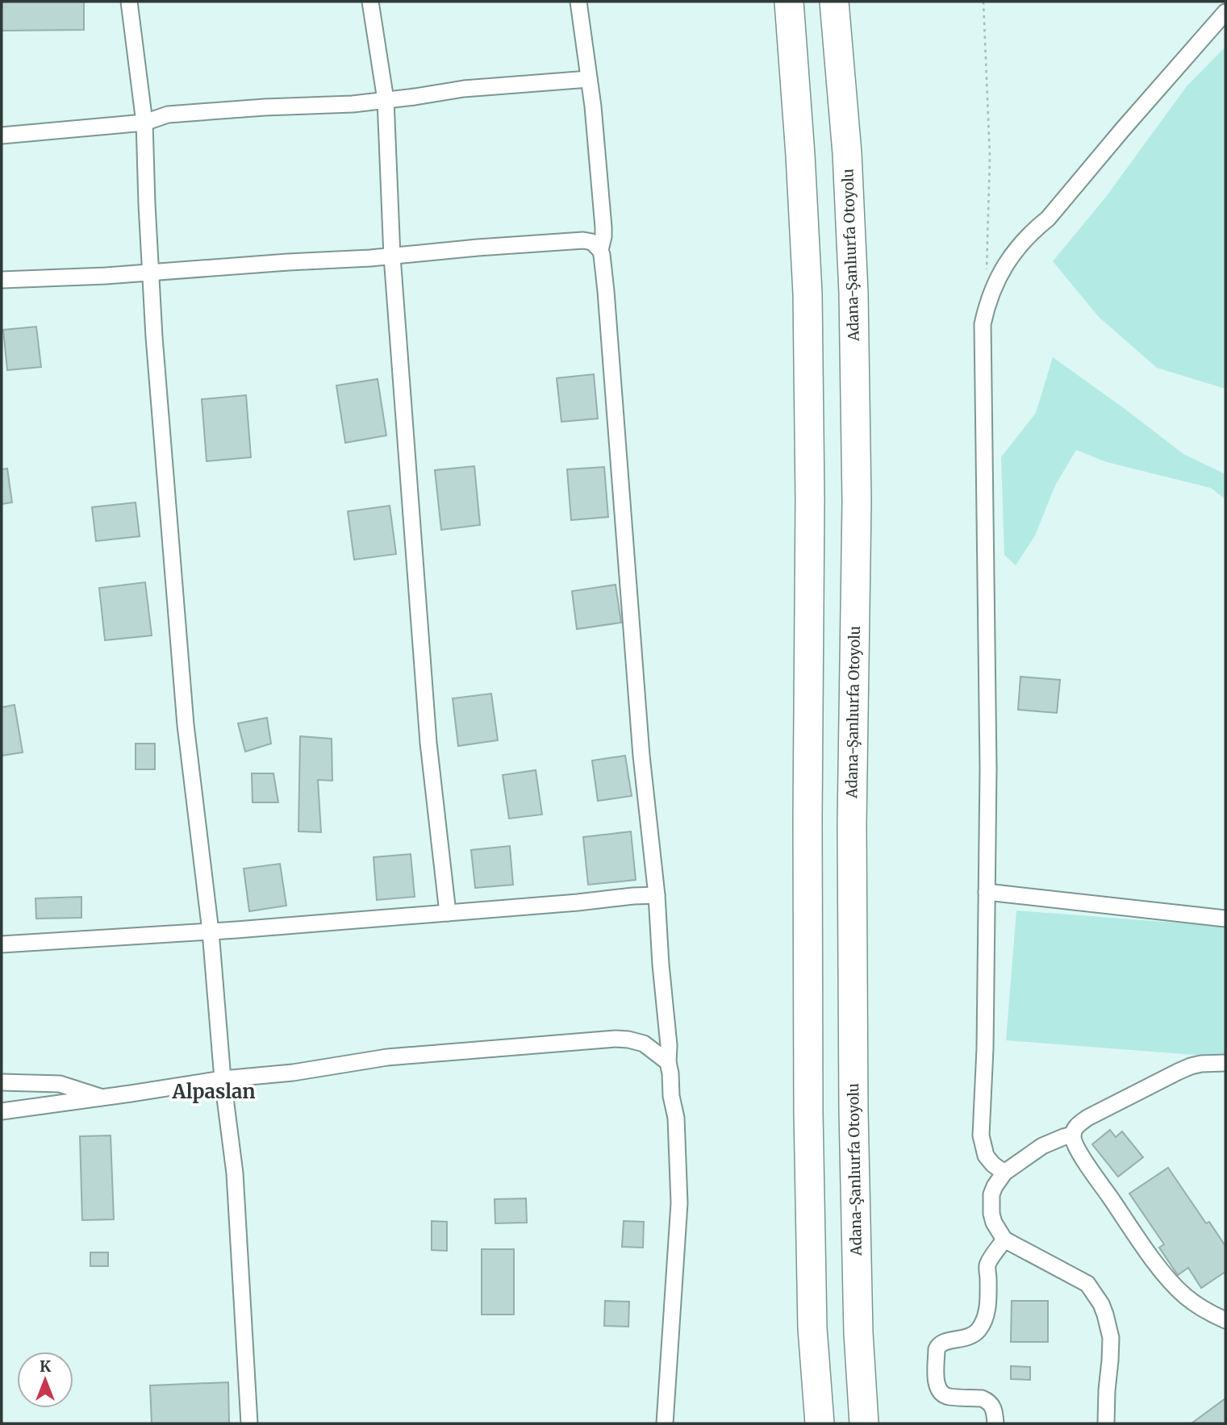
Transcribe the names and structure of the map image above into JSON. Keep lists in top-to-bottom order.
{
  "streets": {
    "highway": ["Adana-Şanlıurfa Otoyolu"]
  },
  "districts": ["Alpaslan"],
  "north": "top"
}
